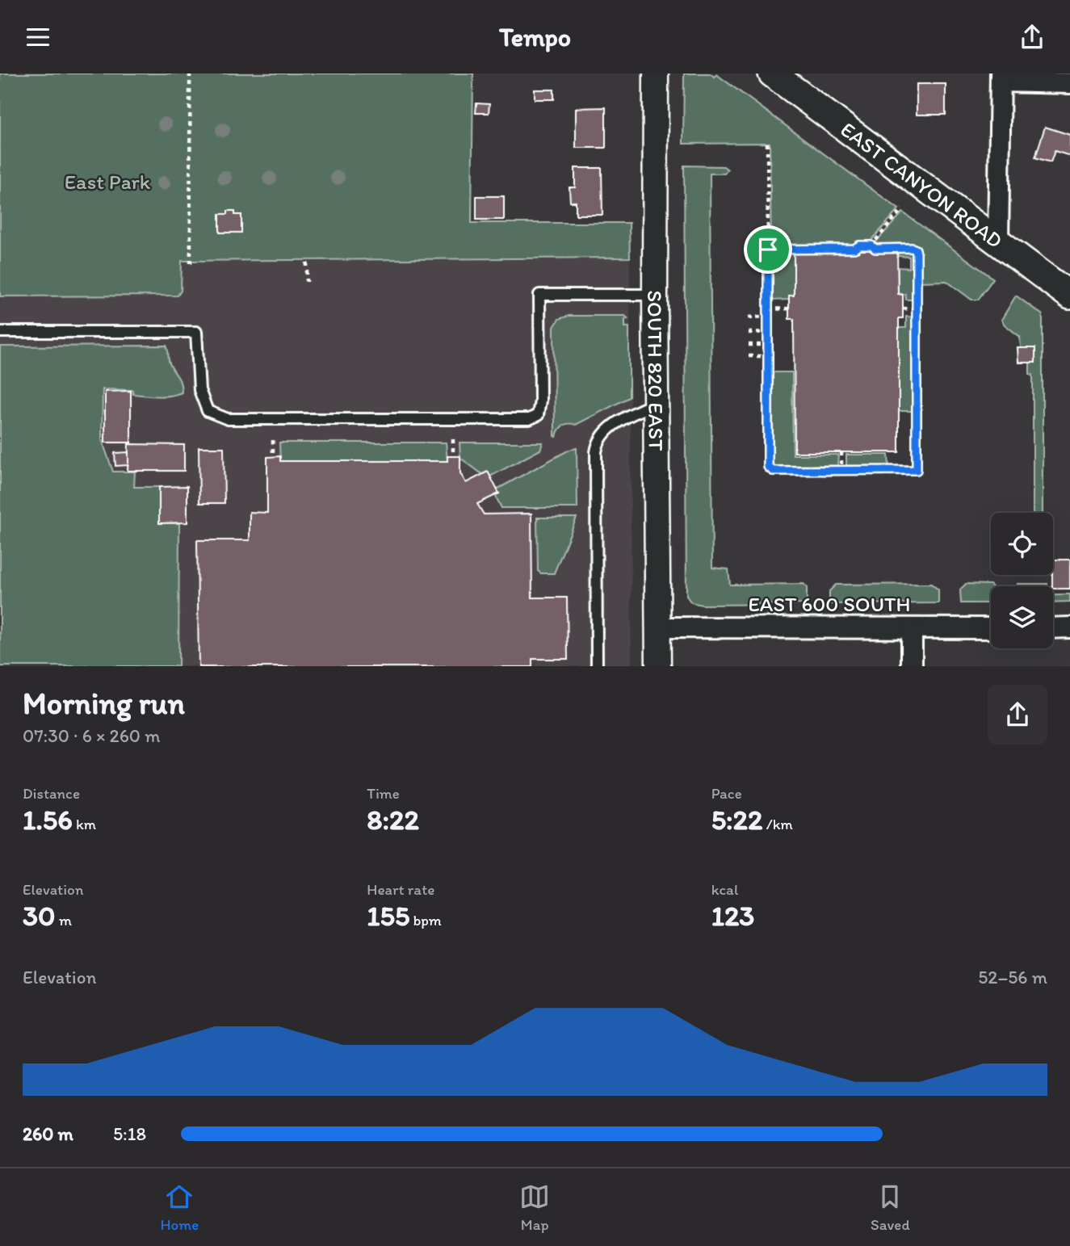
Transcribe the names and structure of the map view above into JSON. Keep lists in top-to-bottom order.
{
  "streets": {
    "main road": ["EAST CANYON ROAD"],
    "street": ["SOUTH 820 EAST", "EAST 600 SOUTH"]
  },
  "crossings": [
    ["SOUTH 820 EAST", "EAST 600 SOUTH"]
  ],
  "parks": ["East Park"],
  "page": {
    "header": "Tempo",
    "heading": ["Morning run", "07:30 · 6 × 260 m"],
    "stats": [
      ["Distance", "1.56 km"],
      ["Time", "8:22"],
      ["Pace", "5:22 /km"],
      ["Elevation", "30 m"],
      ["Heart rate", "155 bpm"],
      ["kcal", "123"]
    ],
    "chart": ["Elevation", "52–56 m"],
    "list": [
      {
        "name": "260 m",
        "note": "5:18"
      }
    ],
    "tabs": ["Home", "Map", "Saved"]
  }
}
